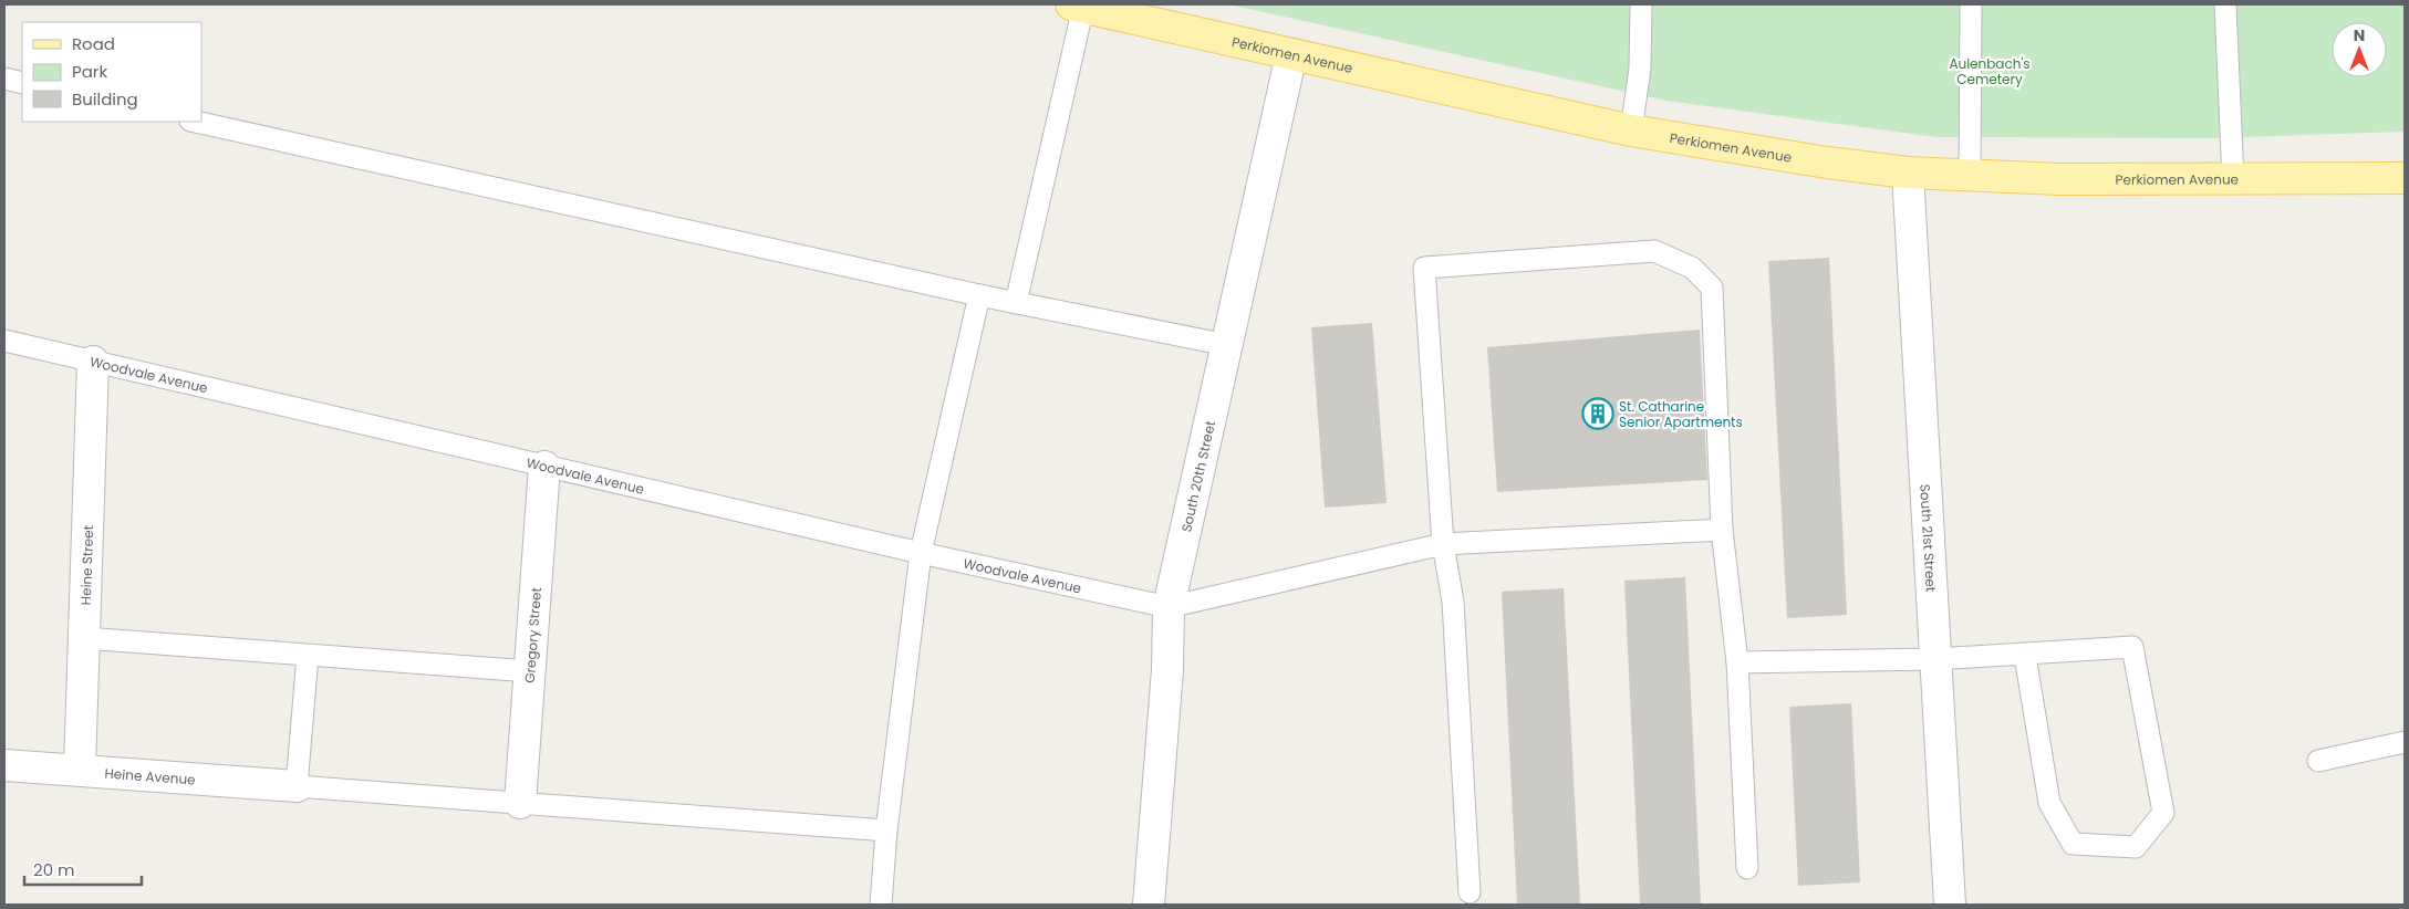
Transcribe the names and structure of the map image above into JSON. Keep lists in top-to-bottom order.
{
  "streets": {
    "main road": ["Perkiomen Avenue"],
    "street": [
      "South 20th Street",
      "South 21st Street",
      "Heine Street",
      "Gregory Street",
      "Heine Avenue"
    ],
    "lane": ["Woodvale Avenue"]
  },
  "crossings": [
    ["Perkiomen Avenue", "South 20th Street"],
    ["Perkiomen Avenue", "South 21st Street"],
    ["Woodvale Avenue", "South 20th Street"],
    ["Woodvale Avenue", "Heine Street"],
    ["Woodvale Avenue", "Gregory Street"],
    ["Heine Street", "Heine Avenue"]
  ],
  "parks": ["Aulenbach's Cemetery"],
  "places": {
    "building": ["St. Catharine Senior Apartments"]
  },
  "legend": ["Road", "Park", "Building"],
  "scale_bar": "20 m",
  "north": "top"
}
